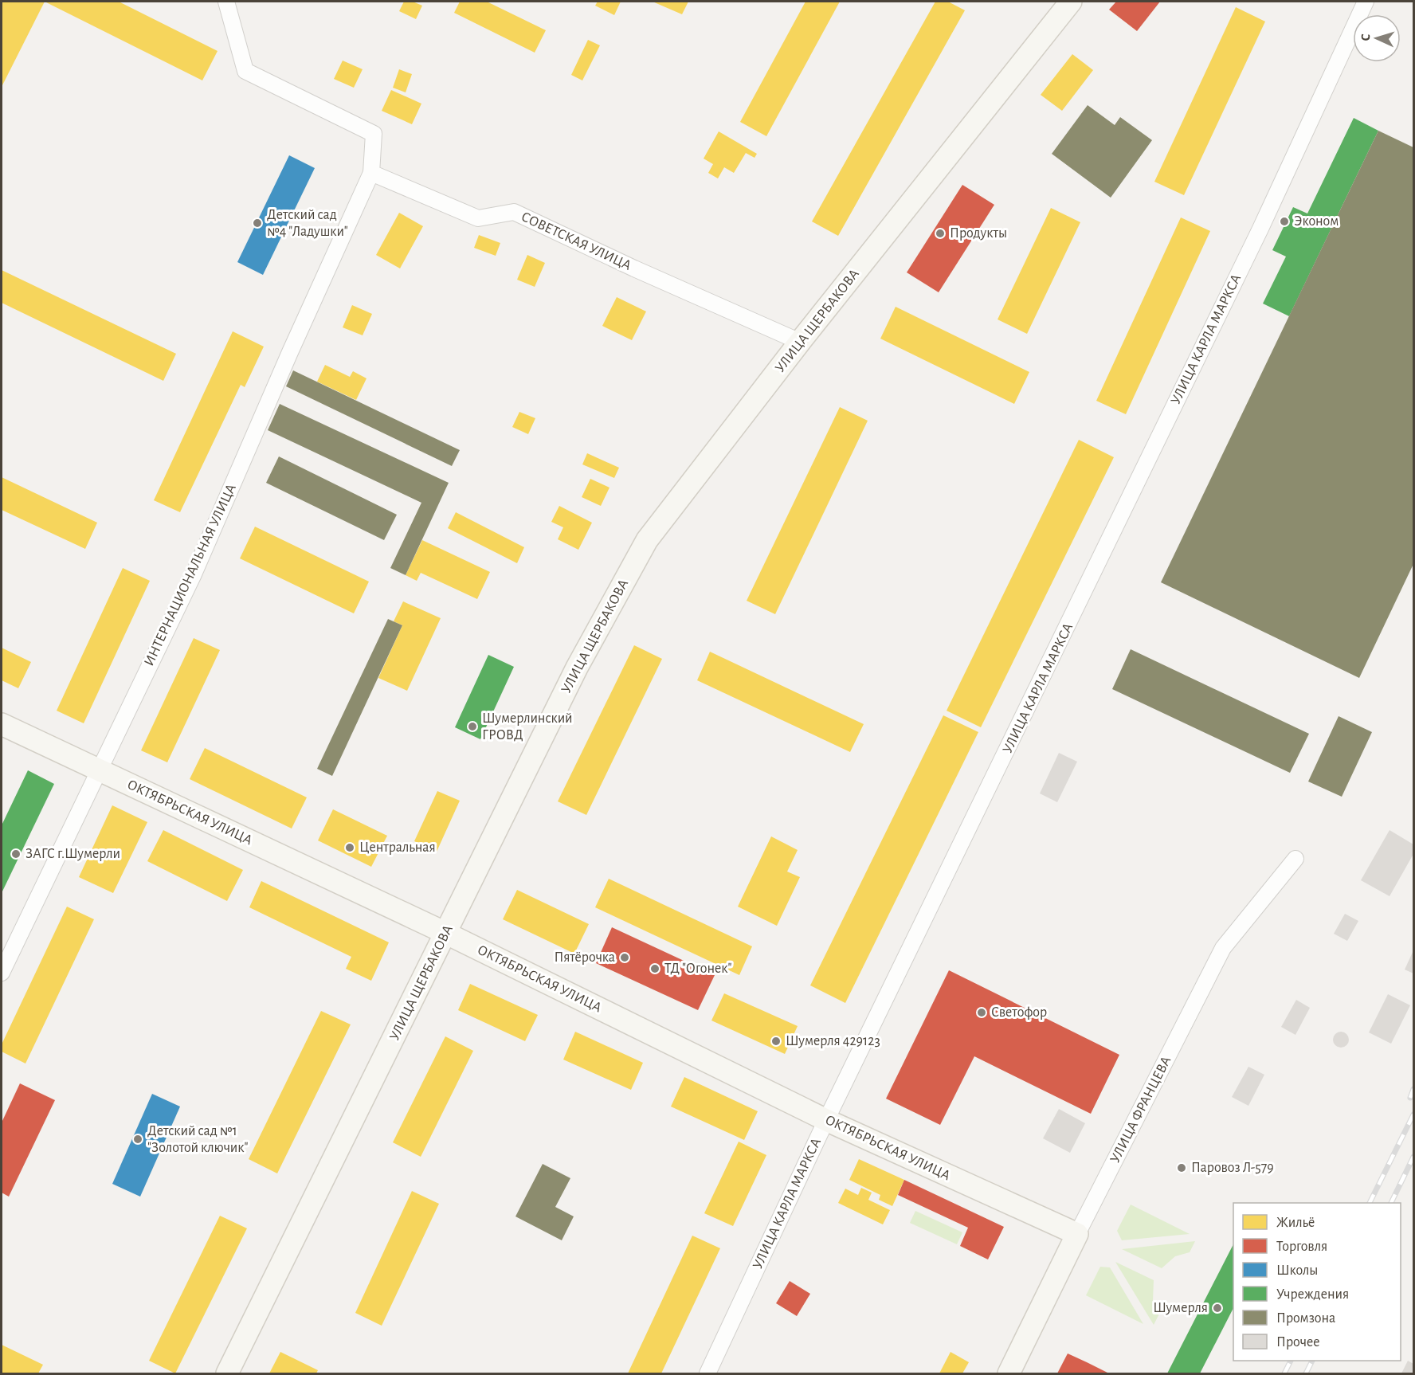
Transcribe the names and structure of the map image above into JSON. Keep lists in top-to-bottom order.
{
  "streets": {
    "main road": ["УЛИЦА ЩЕРБАКОВА", "ОКТЯБРЬСКАЯ УЛИЦА", "УЛИЦА ФРАНЦЕВА"],
    "street": ["СОВЕТСКАЯ УЛИЦА", "УЛИЦА КАРЛА МАРКСА", "ИНТЕРНАЦИОНАЛЬНАЯ УЛИЦА"]
  },
  "crossings": [
    ["СОВЕТСКАЯ УЛИЦА", "УЛИЦА ЩЕРБАКОВА"],
    ["СОВЕТСКАЯ УЛИЦА", "ИНТЕРНАЦИОНАЛЬНАЯ УЛИЦА"],
    ["УЛИЦА ЩЕРБАКОВА", "ОКТЯБРЬСКАЯ УЛИЦА"],
    ["УЛИЦА КАРЛА МАРКСА", "ОКТЯБРЬСКАЯ УЛИЦА"],
    ["ИНТЕРНАЦИОНАЛЬНАЯ УЛИЦА", "ОКТЯБРЬСКАЯ УЛИЦА"],
    ["ОКТЯБРЬСКАЯ УЛИЦА", "УЛИЦА ФРАНЦЕВА"]
  ],
  "places": [
    "Эконом",
    "Детский сад №4 \"Ладушки\"",
    "Продукты",
    "Шумерлинский ГРОВД",
    "Центральная",
    "ЗАГС г.Шумерли",
    "Пятёрочка",
    "ТД \"Огонек\"",
    "Светофор",
    "Шумерля 429123",
    "Детский сад №1 \"Золотой ключик\"",
    "Паровоз Л-579",
    "Шумерля"
  ],
  "legend": [
    "Жильё",
    "Торговля",
    "Школы",
    "Учреждения",
    "Промзона",
    "Прочее"
  ],
  "north": "left"
}
